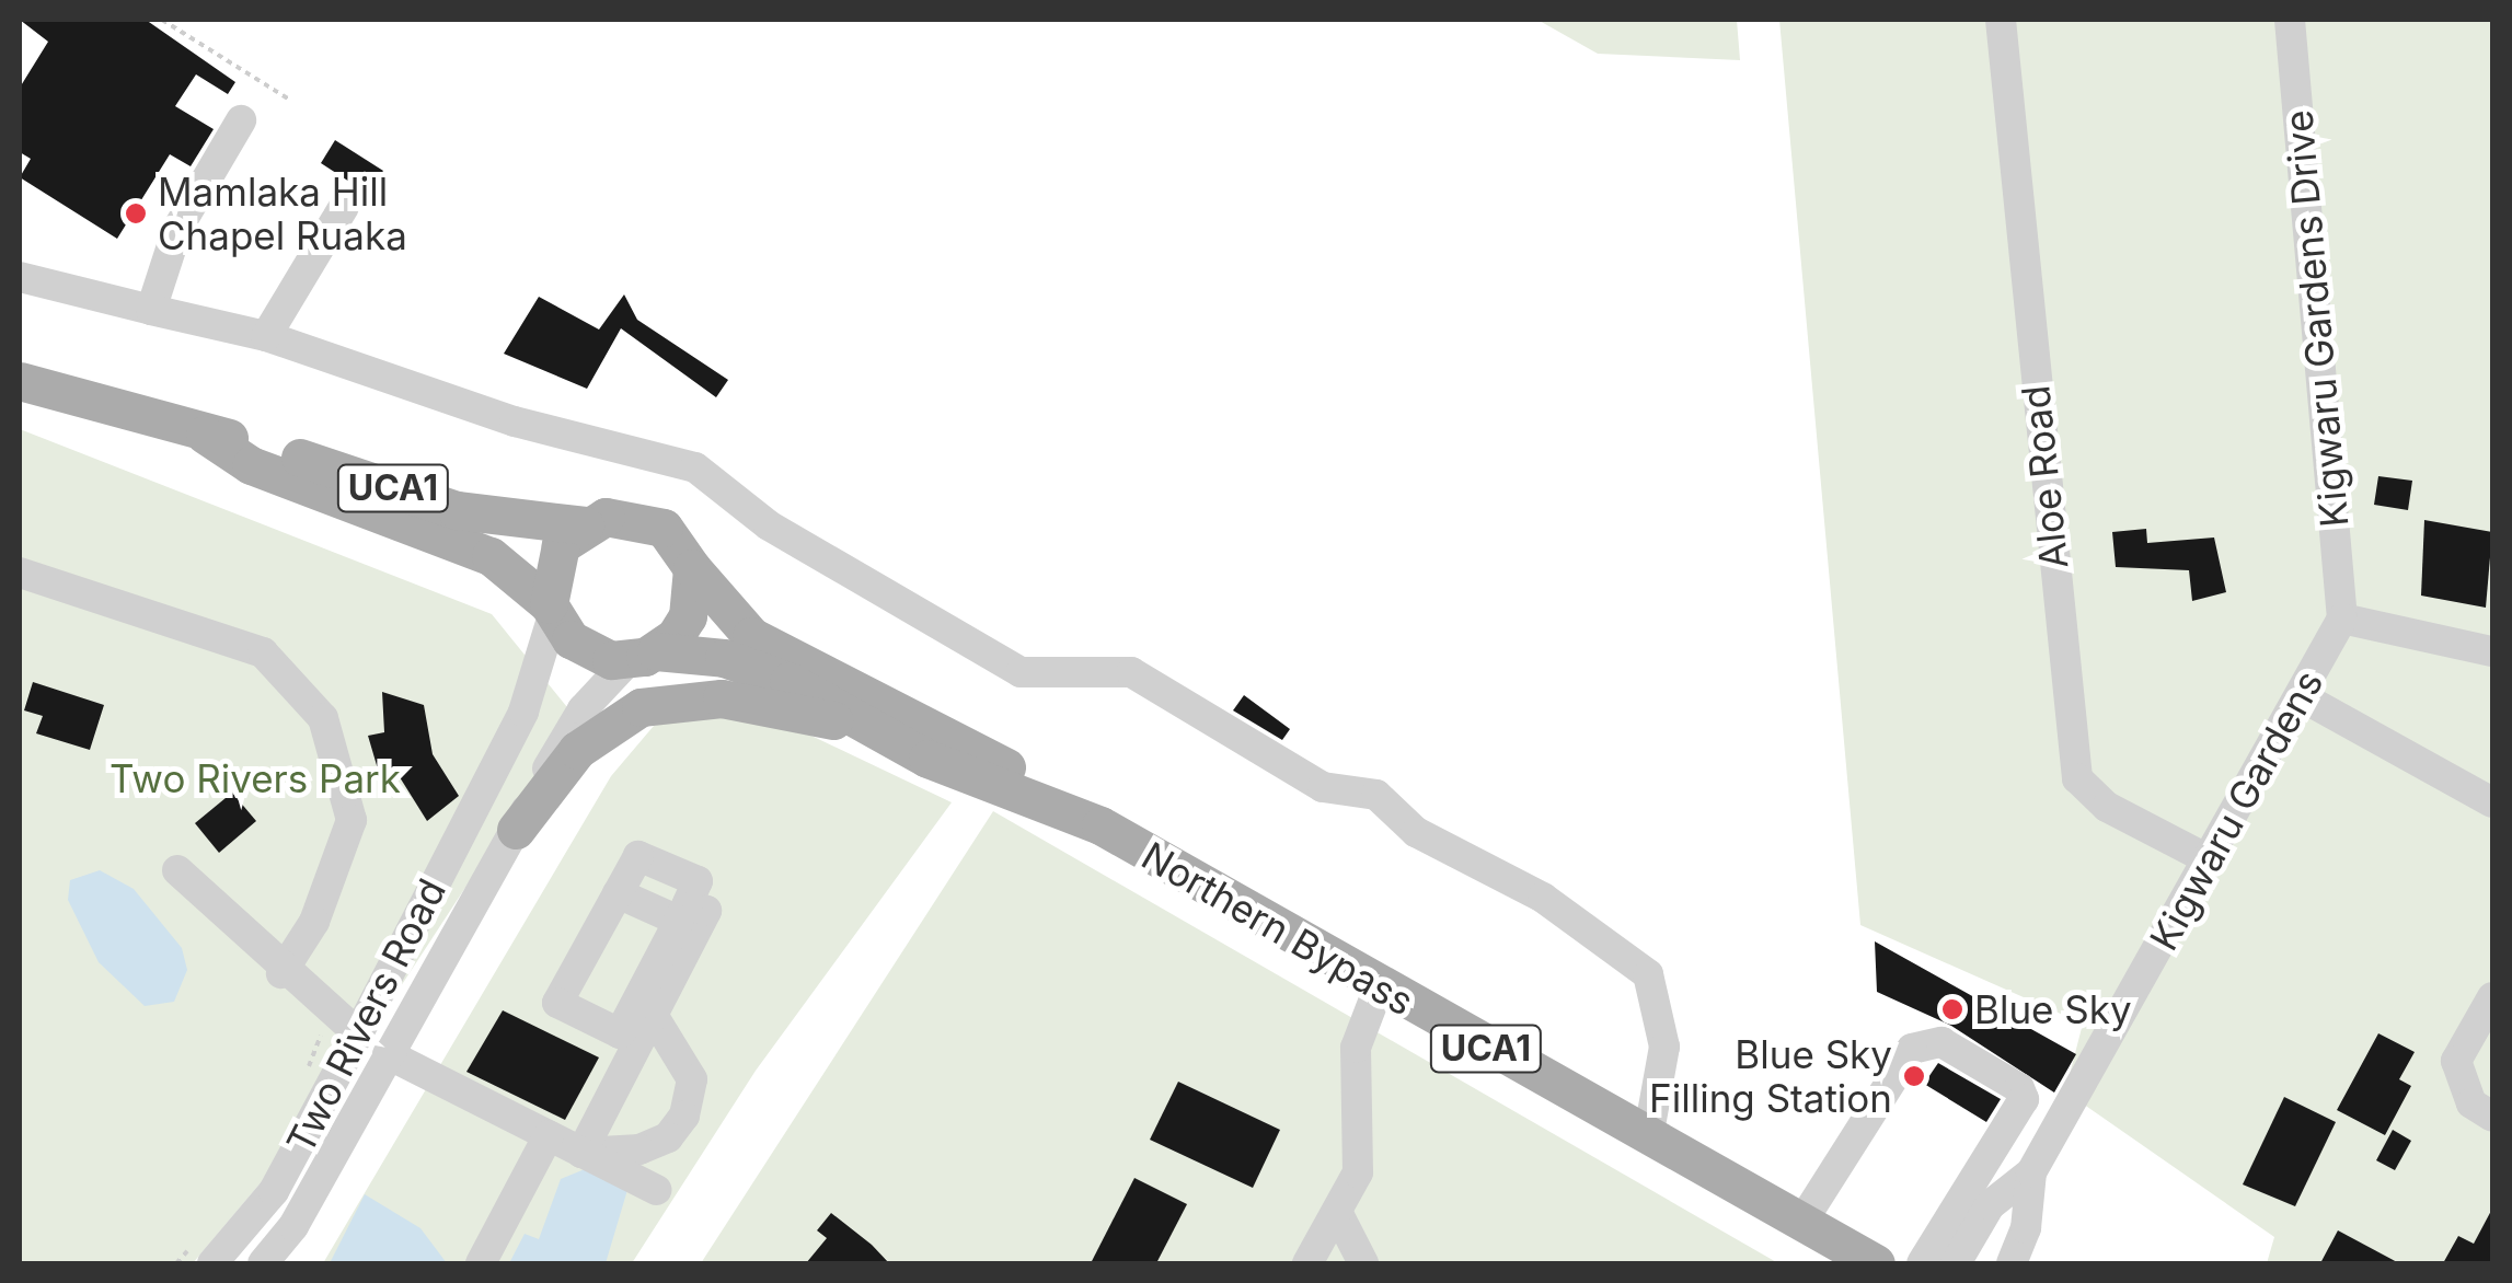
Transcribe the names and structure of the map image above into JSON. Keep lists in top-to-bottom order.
{
  "streets": {
    "main road": ["UCA1", "Northern Bypass"],
    "street": [
      "Kigwaru Gardens Drive",
      "Aloe Road",
      "Kigwaru Gardens",
      "Two Rivers Road"
    ]
  },
  "crossings": [
    ["Kigwaru Gardens Drive", "Kigwaru Gardens"],
    ["Aloe Road", "Kigwaru Gardens"],
    ["UCA1", "Northern Bypass"],
    ["UCA1", "Two Rivers Road"],
    ["Northern Bypass", "Two Rivers Road"]
  ],
  "parks": ["Two Rivers Park"],
  "places": ["Mamlaka Hill Chapel Ruaka", "Blue Sky", "Blue Sky Filling Station"]
}
